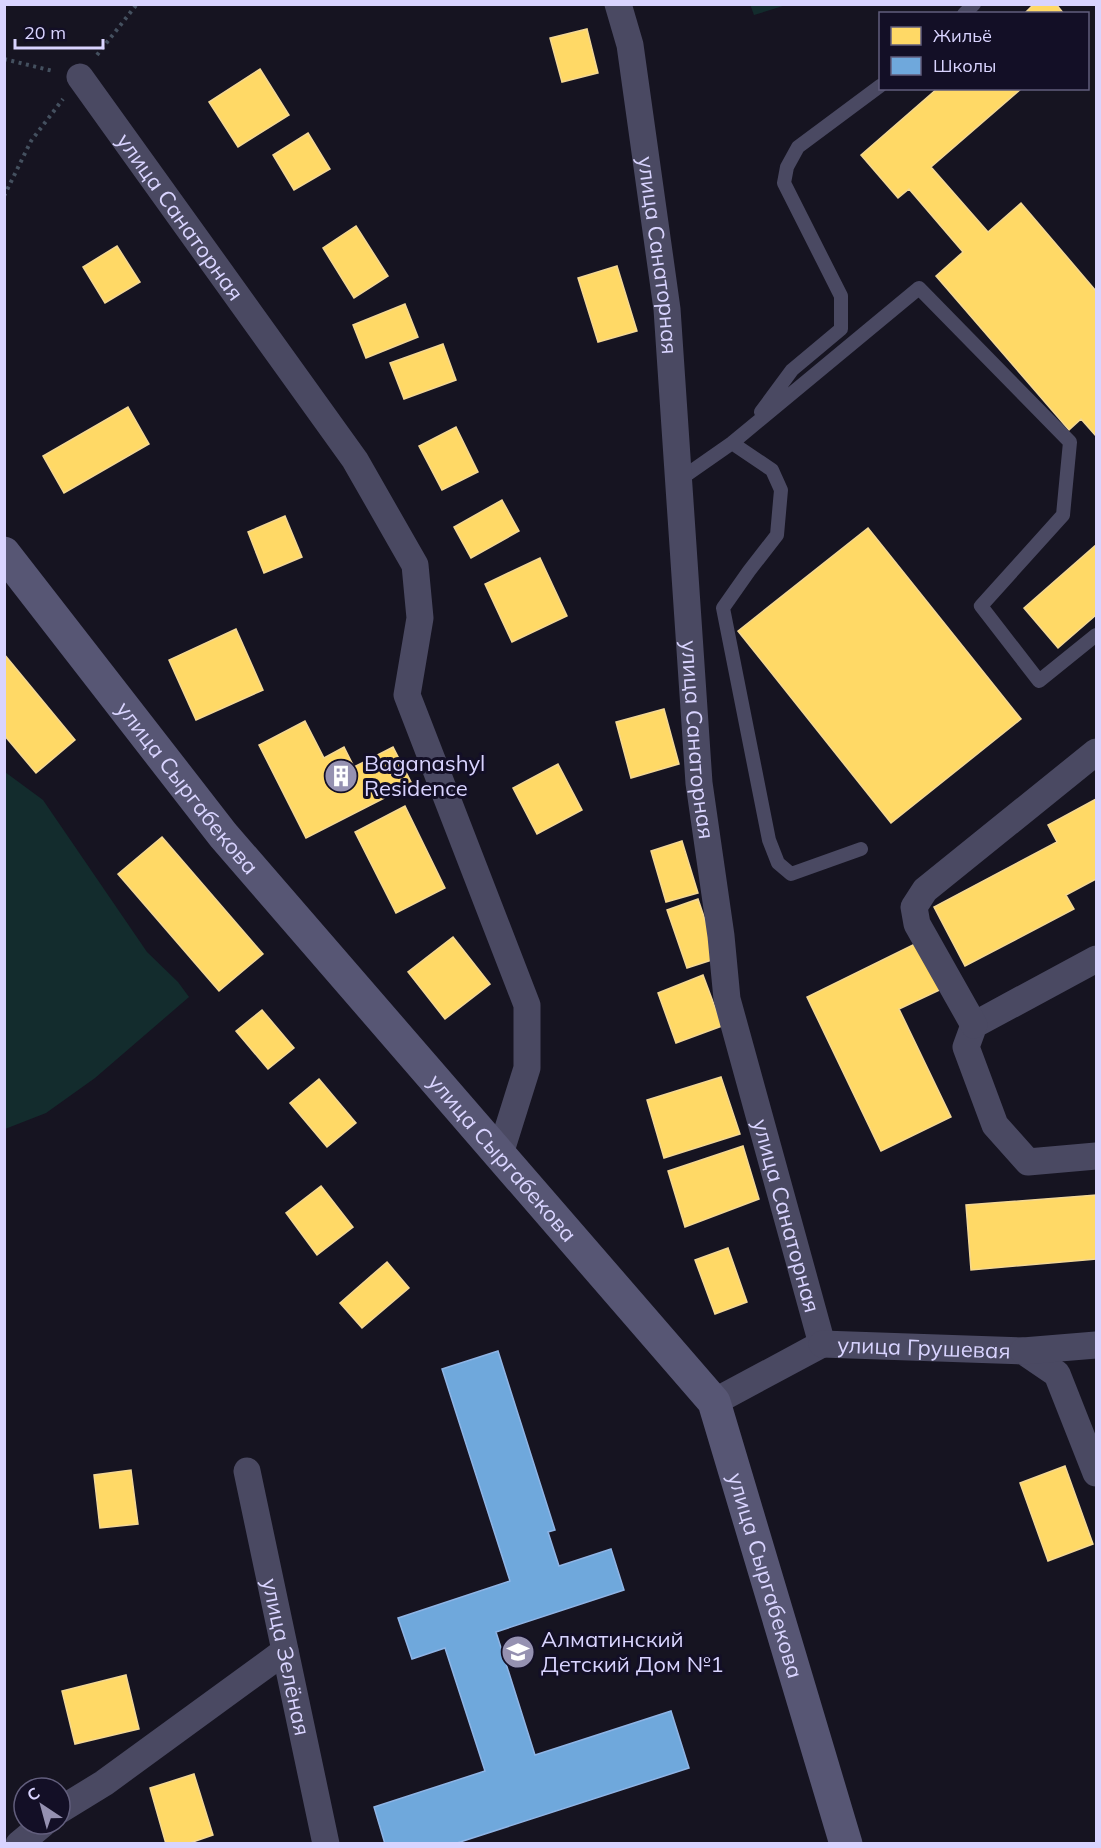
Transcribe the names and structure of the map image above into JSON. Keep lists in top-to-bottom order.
{
  "streets": {
    "street": [
      "улица Санаторная",
      "улица Сыргабекова",
      "улица Грушевая",
      "улица Зелёная"
    ]
  },
  "crossings": [
    ["улица Санаторная", "улица Сыргабекова"],
    ["улица Санаторная", "улица Грушевая"]
  ],
  "places": {
    "building": ["Baganashyl Residence"],
    "school or university": ["Алматинский Детский Дом №1"]
  },
  "legend": ["Жильё", "Школы"],
  "scale_bar": "20 m",
  "north": "top left"
}
